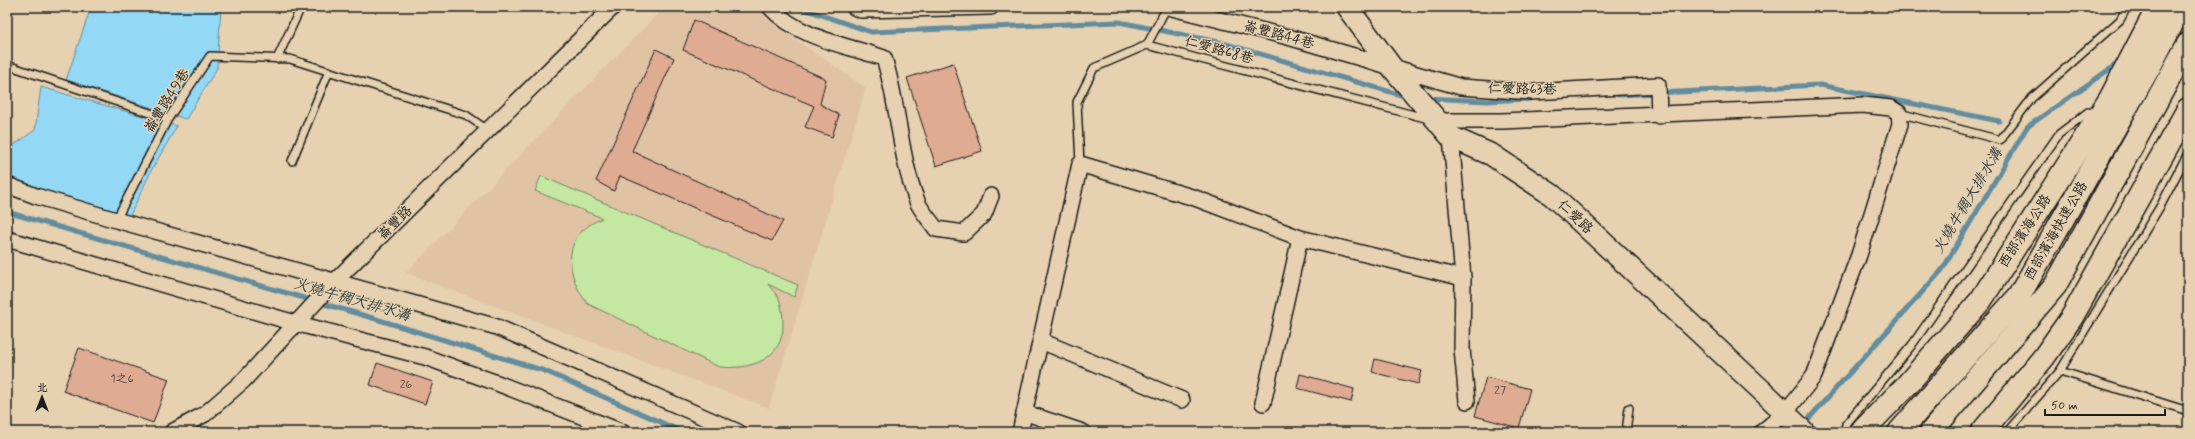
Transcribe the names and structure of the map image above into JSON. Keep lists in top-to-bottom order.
{
  "streets": {
    "main road": ["西部濱海公路", "西部濱海快速公路"],
    "street": [
      "崙豐路44巷",
      "仁愛路63巷",
      "仁愛路",
      "崙豐路"
    ],
    "lane": ["仁愛路68巷", "崙豐路49巷"]
  },
  "crossings": [
    ["崙豐路44巷", "仁愛路63巷"],
    ["崙豐路44巷", "仁愛路"],
    ["仁愛路68巷", "仁愛路"],
    ["仁愛路63巷", "仁愛路"],
    ["崙豐路49巷", "崙豐路"]
  ],
  "water": ["火燒牛稠大排水溝"],
  "house_numbers": ["1之6", "26", "27"],
  "scale_bar": "50 m",
  "north": "top"
}
